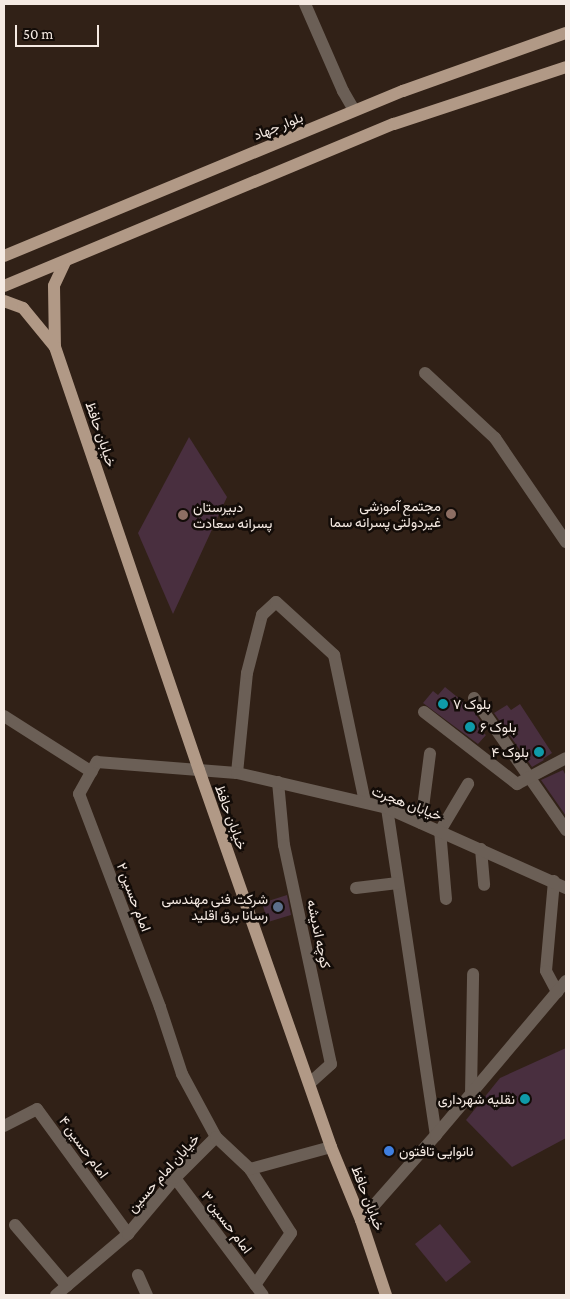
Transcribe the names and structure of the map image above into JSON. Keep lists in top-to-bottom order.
{
  "streets": {
    "main road": ["بلوار جهاد", "خیابان حافظ"],
    "street": [
      "خیابان هجرت",
      "امام حسین ۲",
      "کوچه اندیشه",
      "امام حسین ۴",
      "خیابان امام حسین",
      "امام حسین ۳"
    ]
  },
  "crossings": [
    ["خیابان حافظ", "خیابان هجرت"],
    ["خیابان حافظ", "کوچه اندیشه"],
    ["خیابان هجرت", "کوچه اندیشه"],
    ["امام حسین ۲", "خیابان امام حسین"],
    ["امام حسین ۴", "خیابان امام حسین"],
    ["خیابان امام حسین", "امام حسین ۳"]
  ],
  "places": [
    "مجتمع آموزشی غیردولتی پسرانه سما",
    "دبیرستان پسرانه سعادت",
    "بلوک ۷",
    "بلوک ۶",
    "بلوک ۴",
    "شرکت فنی مهندسی رسانا برق اقلید",
    "نقلیه شهرداری",
    "نانوایی تافتون"
  ],
  "scale_bar": "50 m"
}
